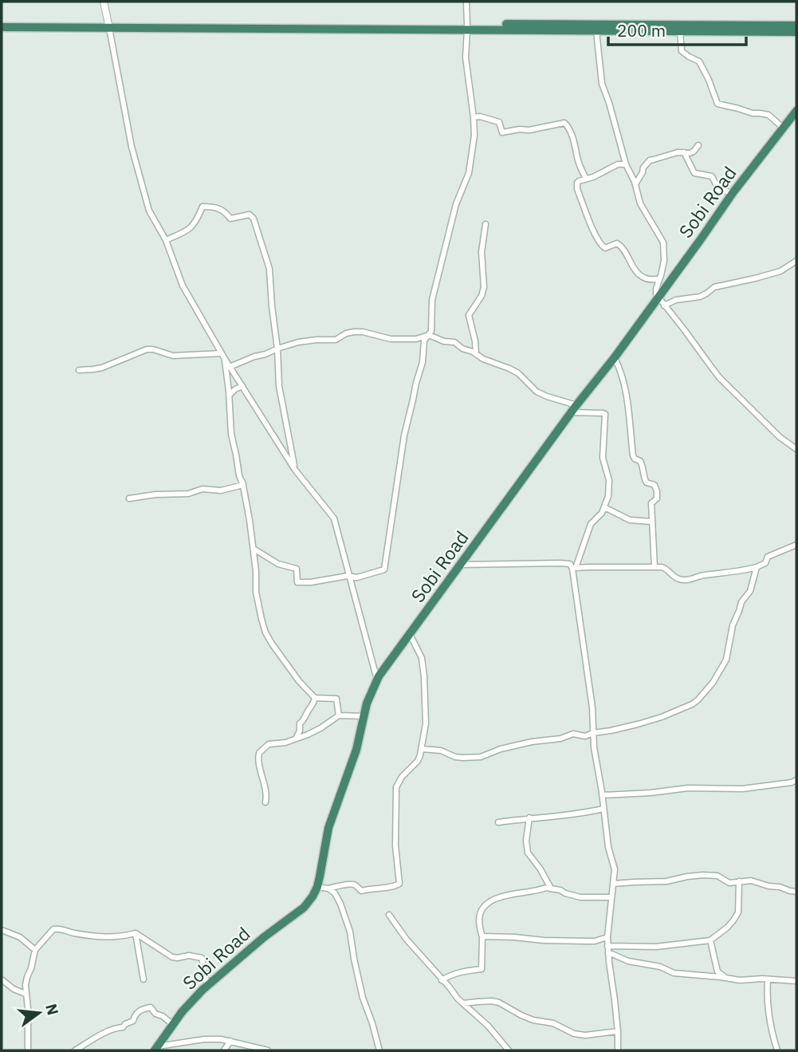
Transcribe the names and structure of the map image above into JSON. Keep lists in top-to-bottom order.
{
  "streets": {
    "highway": ["Sobi Road"]
  },
  "scale_bar": "200 m",
  "north": "right"
}
